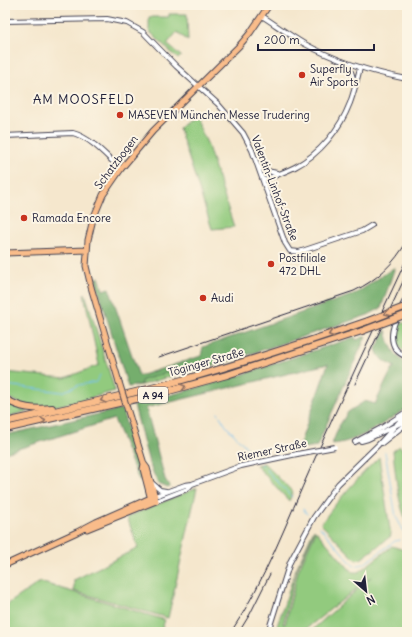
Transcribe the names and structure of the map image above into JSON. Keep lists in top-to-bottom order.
{
  "streets": {
    "highway": ["Töginger Straße", "A 94"],
    "main road": ["Schatzbogen", "Riemer Straße"],
    "street": ["Valentin-Linhof-Straße"]
  },
  "crossings": [
    ["Schatzbogen", "Valentin-Linhof-Straße"],
    ["Schatzbogen", "Riemer Straße"]
  ],
  "districts": ["AM MOOSFELD"],
  "places": [
    "Superfly Air Sports",
    "MASEVEN München Messe Trudering",
    "Ramada Encore",
    "Postfiliale 472 DHL",
    "Audi"
  ],
  "scale_bar": "200 m",
  "north": "bottom right"
}
